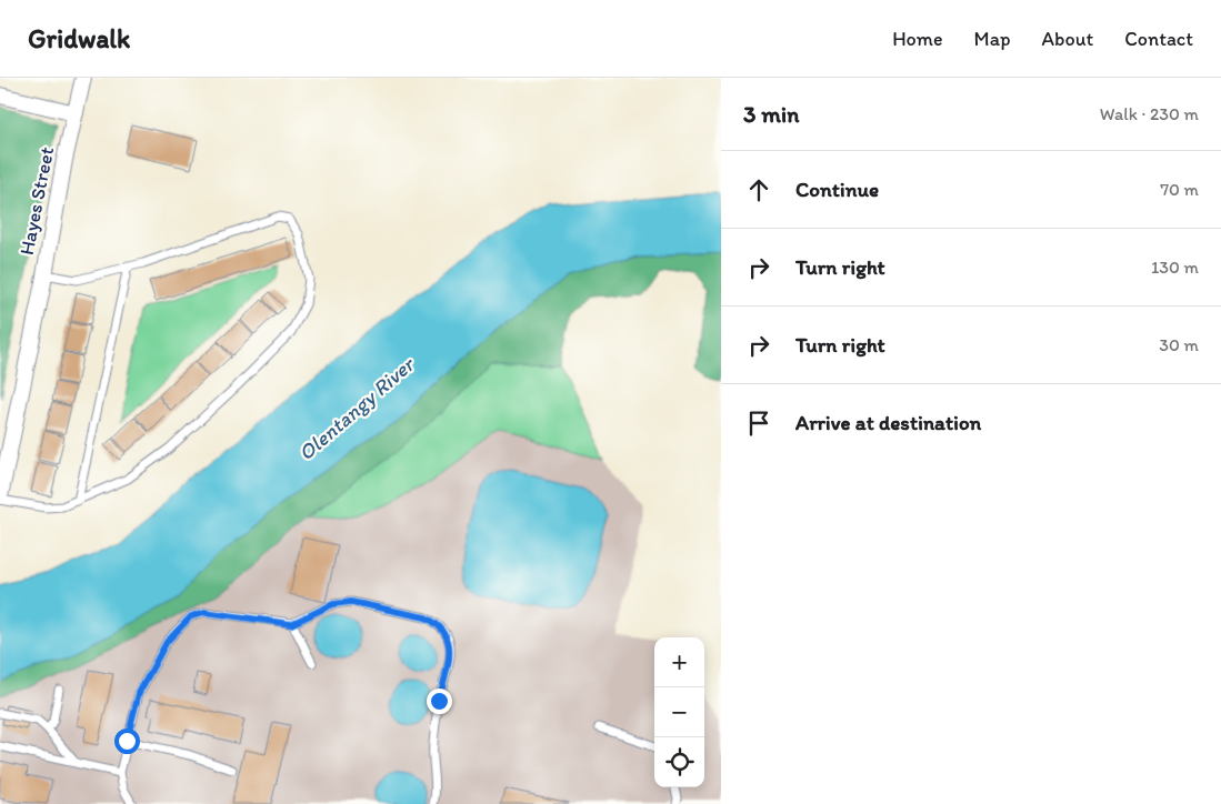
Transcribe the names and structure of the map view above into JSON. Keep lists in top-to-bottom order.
{
  "streets": {
    "street": ["Hayes Street"]
  },
  "water": ["Olentangy River"],
  "page": {
    "header": "Gridwalk",
    "nav": [
      "Home",
      "Map",
      "About",
      "Contact"
    ],
    "heading": ["3 min", "Walk · 230 m"],
    "list": [
      ["Continue", "70 m"],
      ["Turn right", "130 m"],
      ["Turn right", "30 m"],
      "Arrive at destination"
    ],
    "map_buttons": ["+", "−"]
  }
}
